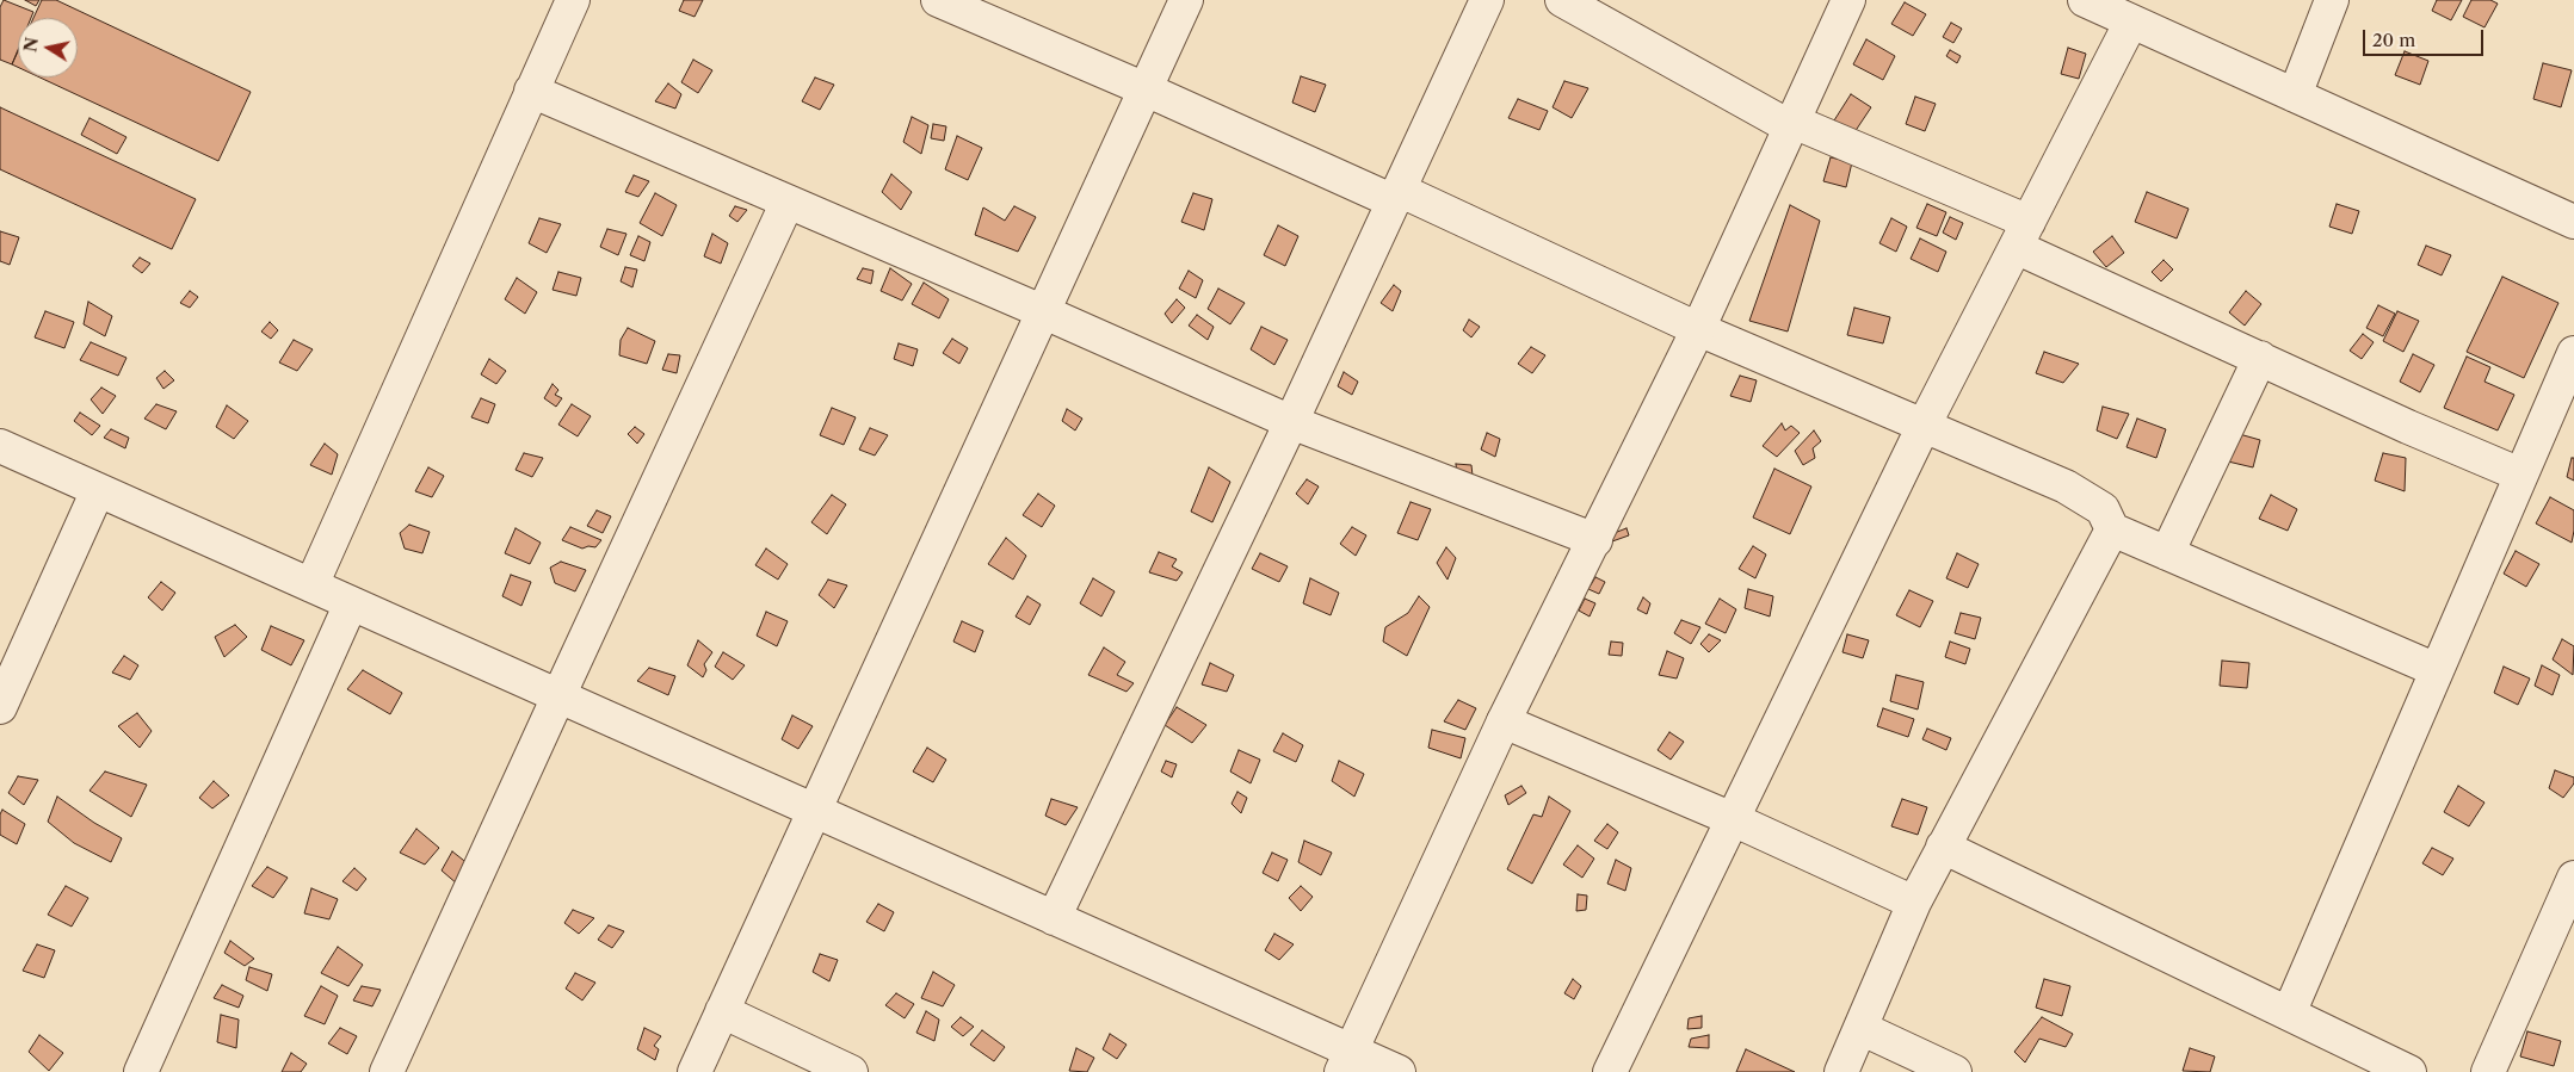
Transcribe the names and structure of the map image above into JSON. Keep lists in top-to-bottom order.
{
  "scale_bar": "20 m",
  "north": "left"
}
